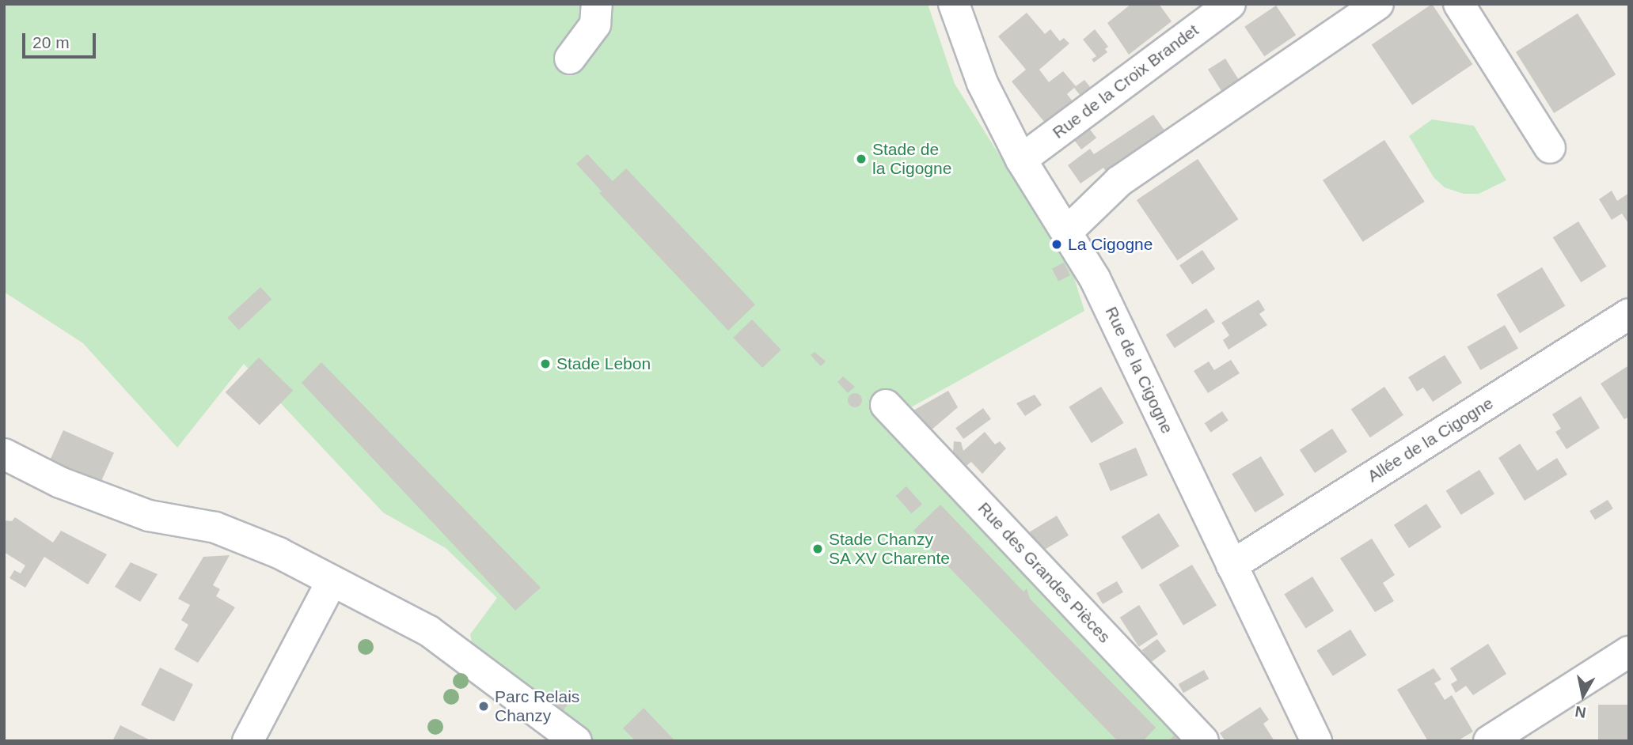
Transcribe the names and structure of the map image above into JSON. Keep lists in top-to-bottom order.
{
  "streets": {
    "street": [
      "Rue de la Croix Brandet",
      "Rue de la Cigogne",
      "Allée de la Cigogne",
      "Rue des Grandes Pièces"
    ]
  },
  "crossings": [
    ["Rue de la Croix Brandet", "Rue de la Cigogne"],
    ["Rue de la Cigogne", "Allée de la Cigogne"]
  ],
  "places": [
    "Stade de la Cigogne",
    "La Cigogne",
    "Stade Lebon",
    "Stade Chanzy SA XV Charente",
    "Parc Relais Chanzy"
  ],
  "scale_bar": "20 m",
  "north": "bottom"
}
